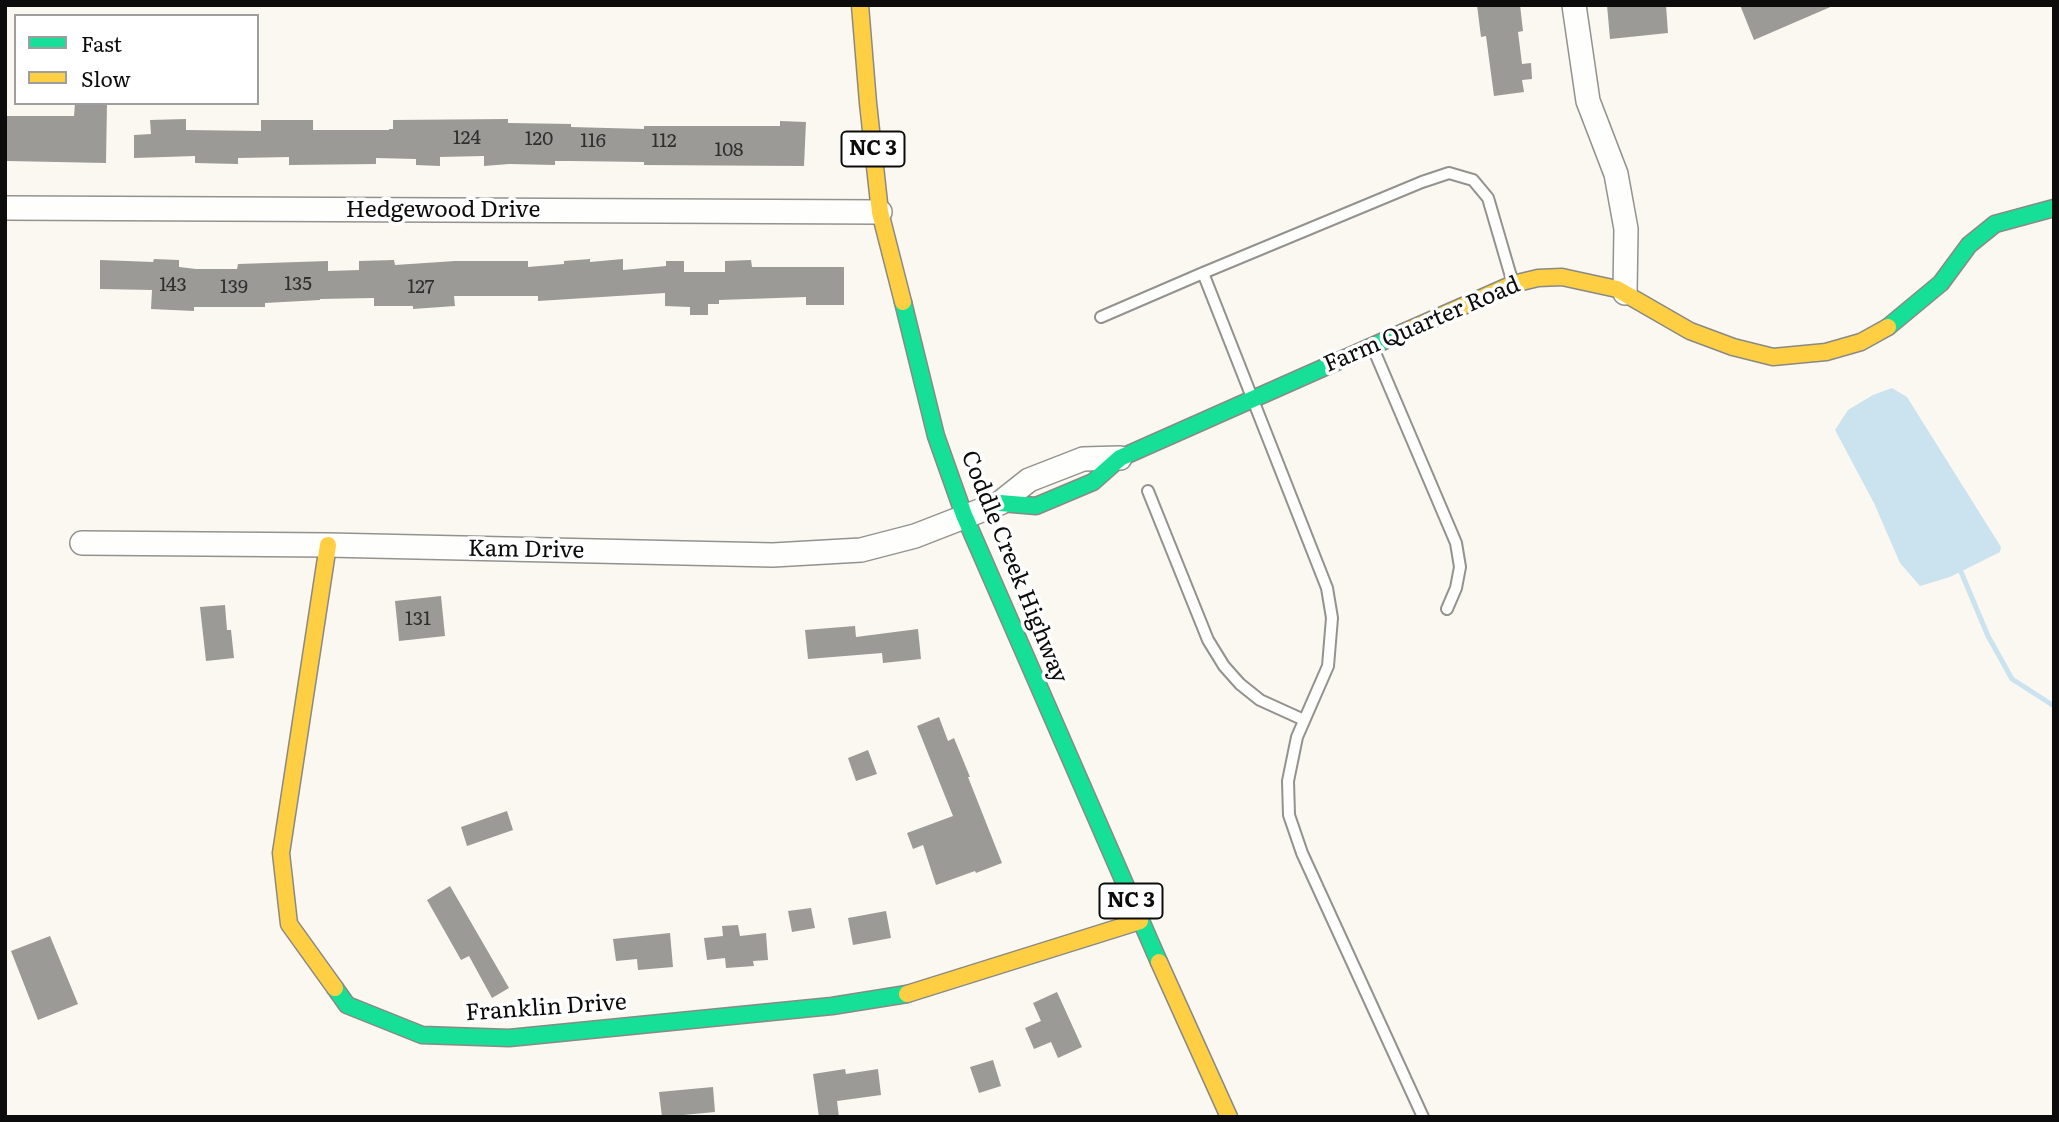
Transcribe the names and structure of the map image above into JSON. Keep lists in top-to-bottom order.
{
  "streets": {
    "street": [
      "NC 3",
      "Hedgewood Drive",
      "Farm Quarter Road",
      "Kam Drive",
      "Coddle Creek Highway",
      "Franklin Drive"
    ]
  },
  "crossings": [
    ["Hedgewood Drive", "Coddle Creek Highway"],
    ["Farm Quarter Road", "Kam Drive"],
    ["Farm Quarter Road", "Coddle Creek Highway"],
    ["Kam Drive", "Coddle Creek Highway"],
    ["Kam Drive", "Franklin Drive"],
    ["Coddle Creek Highway", "Franklin Drive"]
  ],
  "house_numbers": [
    "124",
    "120",
    "116",
    "112",
    "108",
    "135",
    "143",
    "139",
    "127",
    "131"
  ],
  "legend": ["Fast", "Slow"]
}
